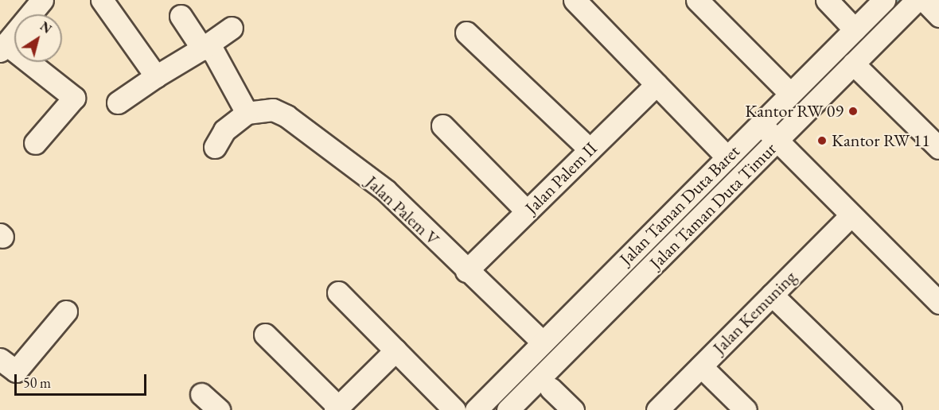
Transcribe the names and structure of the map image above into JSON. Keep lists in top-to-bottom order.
{
  "streets": {
    "street": [
      "Jalan Palem II",
      "Jalan Taman Duta Baret",
      "Jalan Taman Duta Timur",
      "Jalan Palem V",
      "Jalan Kemuning"
    ]
  },
  "crossings": [
    ["Jalan Palem II", "Jalan Palem V"],
    ["Jalan Taman Duta Baret", "Jalan Taman Duta Timur"],
    ["Jalan Taman Duta Baret", "Jalan Palem V"]
  ],
  "places": ["Kantor RW 09", "Kantor RW 11"],
  "scale_bar": "50 m",
  "north": "top right"
}
